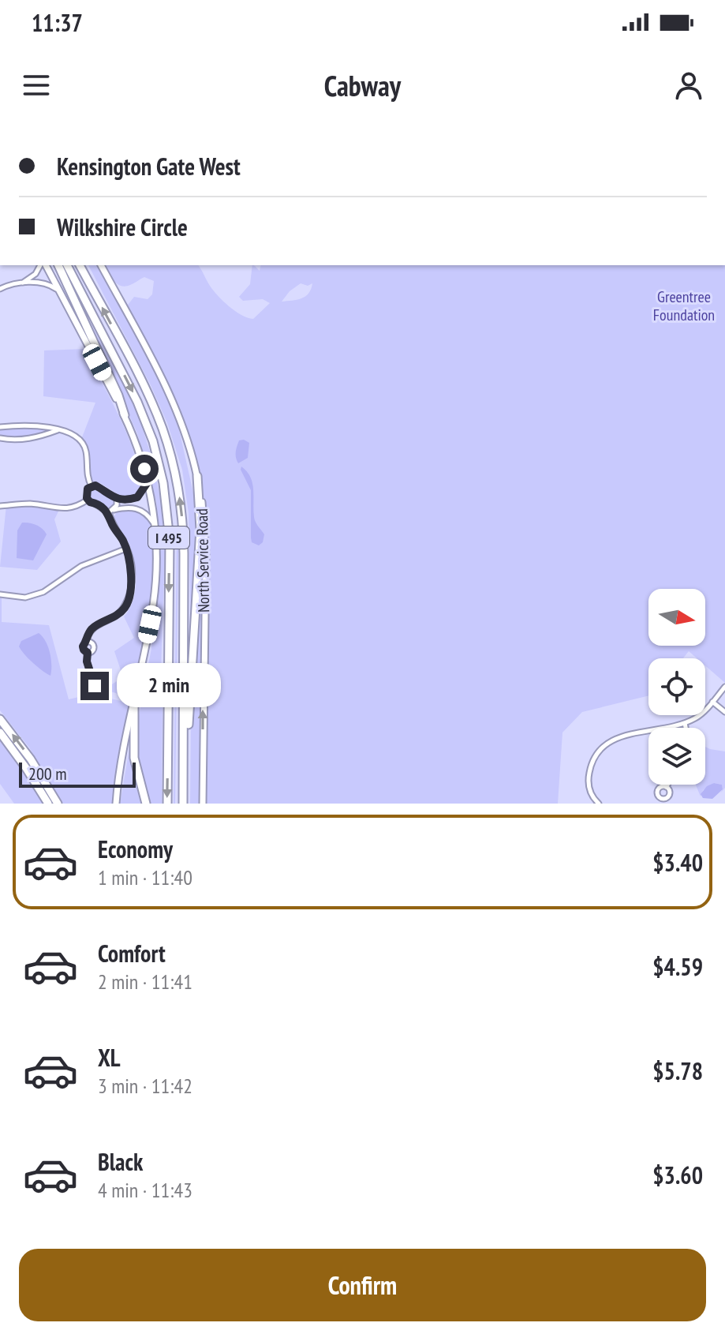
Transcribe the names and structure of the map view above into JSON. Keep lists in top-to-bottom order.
{
  "streets": {
    "highway": ["I 495"],
    "main road": ["North Service Road"]
  },
  "one_way": ["North Service Road"],
  "parks": ["Greentree Foundation"],
  "scale_bar": "200 m",
  "north": "right",
  "page": {
    "status": "11:37",
    "header": "Cabway",
    "banner": ["Kensington Gate West", "Wilkshire Circle"],
    "bubble": "2 min",
    "scale": "200 m",
    "list": [
      {
        "name": "Economy",
        "note": "1 min · 11:40",
        "value": "$3.40"
      },
      {
        "name": "Comfort",
        "note": "2 min · 11:41",
        "value": "$4.59"
      },
      {
        "name": "XL",
        "note": "3 min · 11:42",
        "value": "$5.78"
      },
      {
        "name": "Black",
        "note": "4 min · 11:43",
        "value": "$3.60"
      }
    ],
    "buttons": "Confirm"
  }
}
